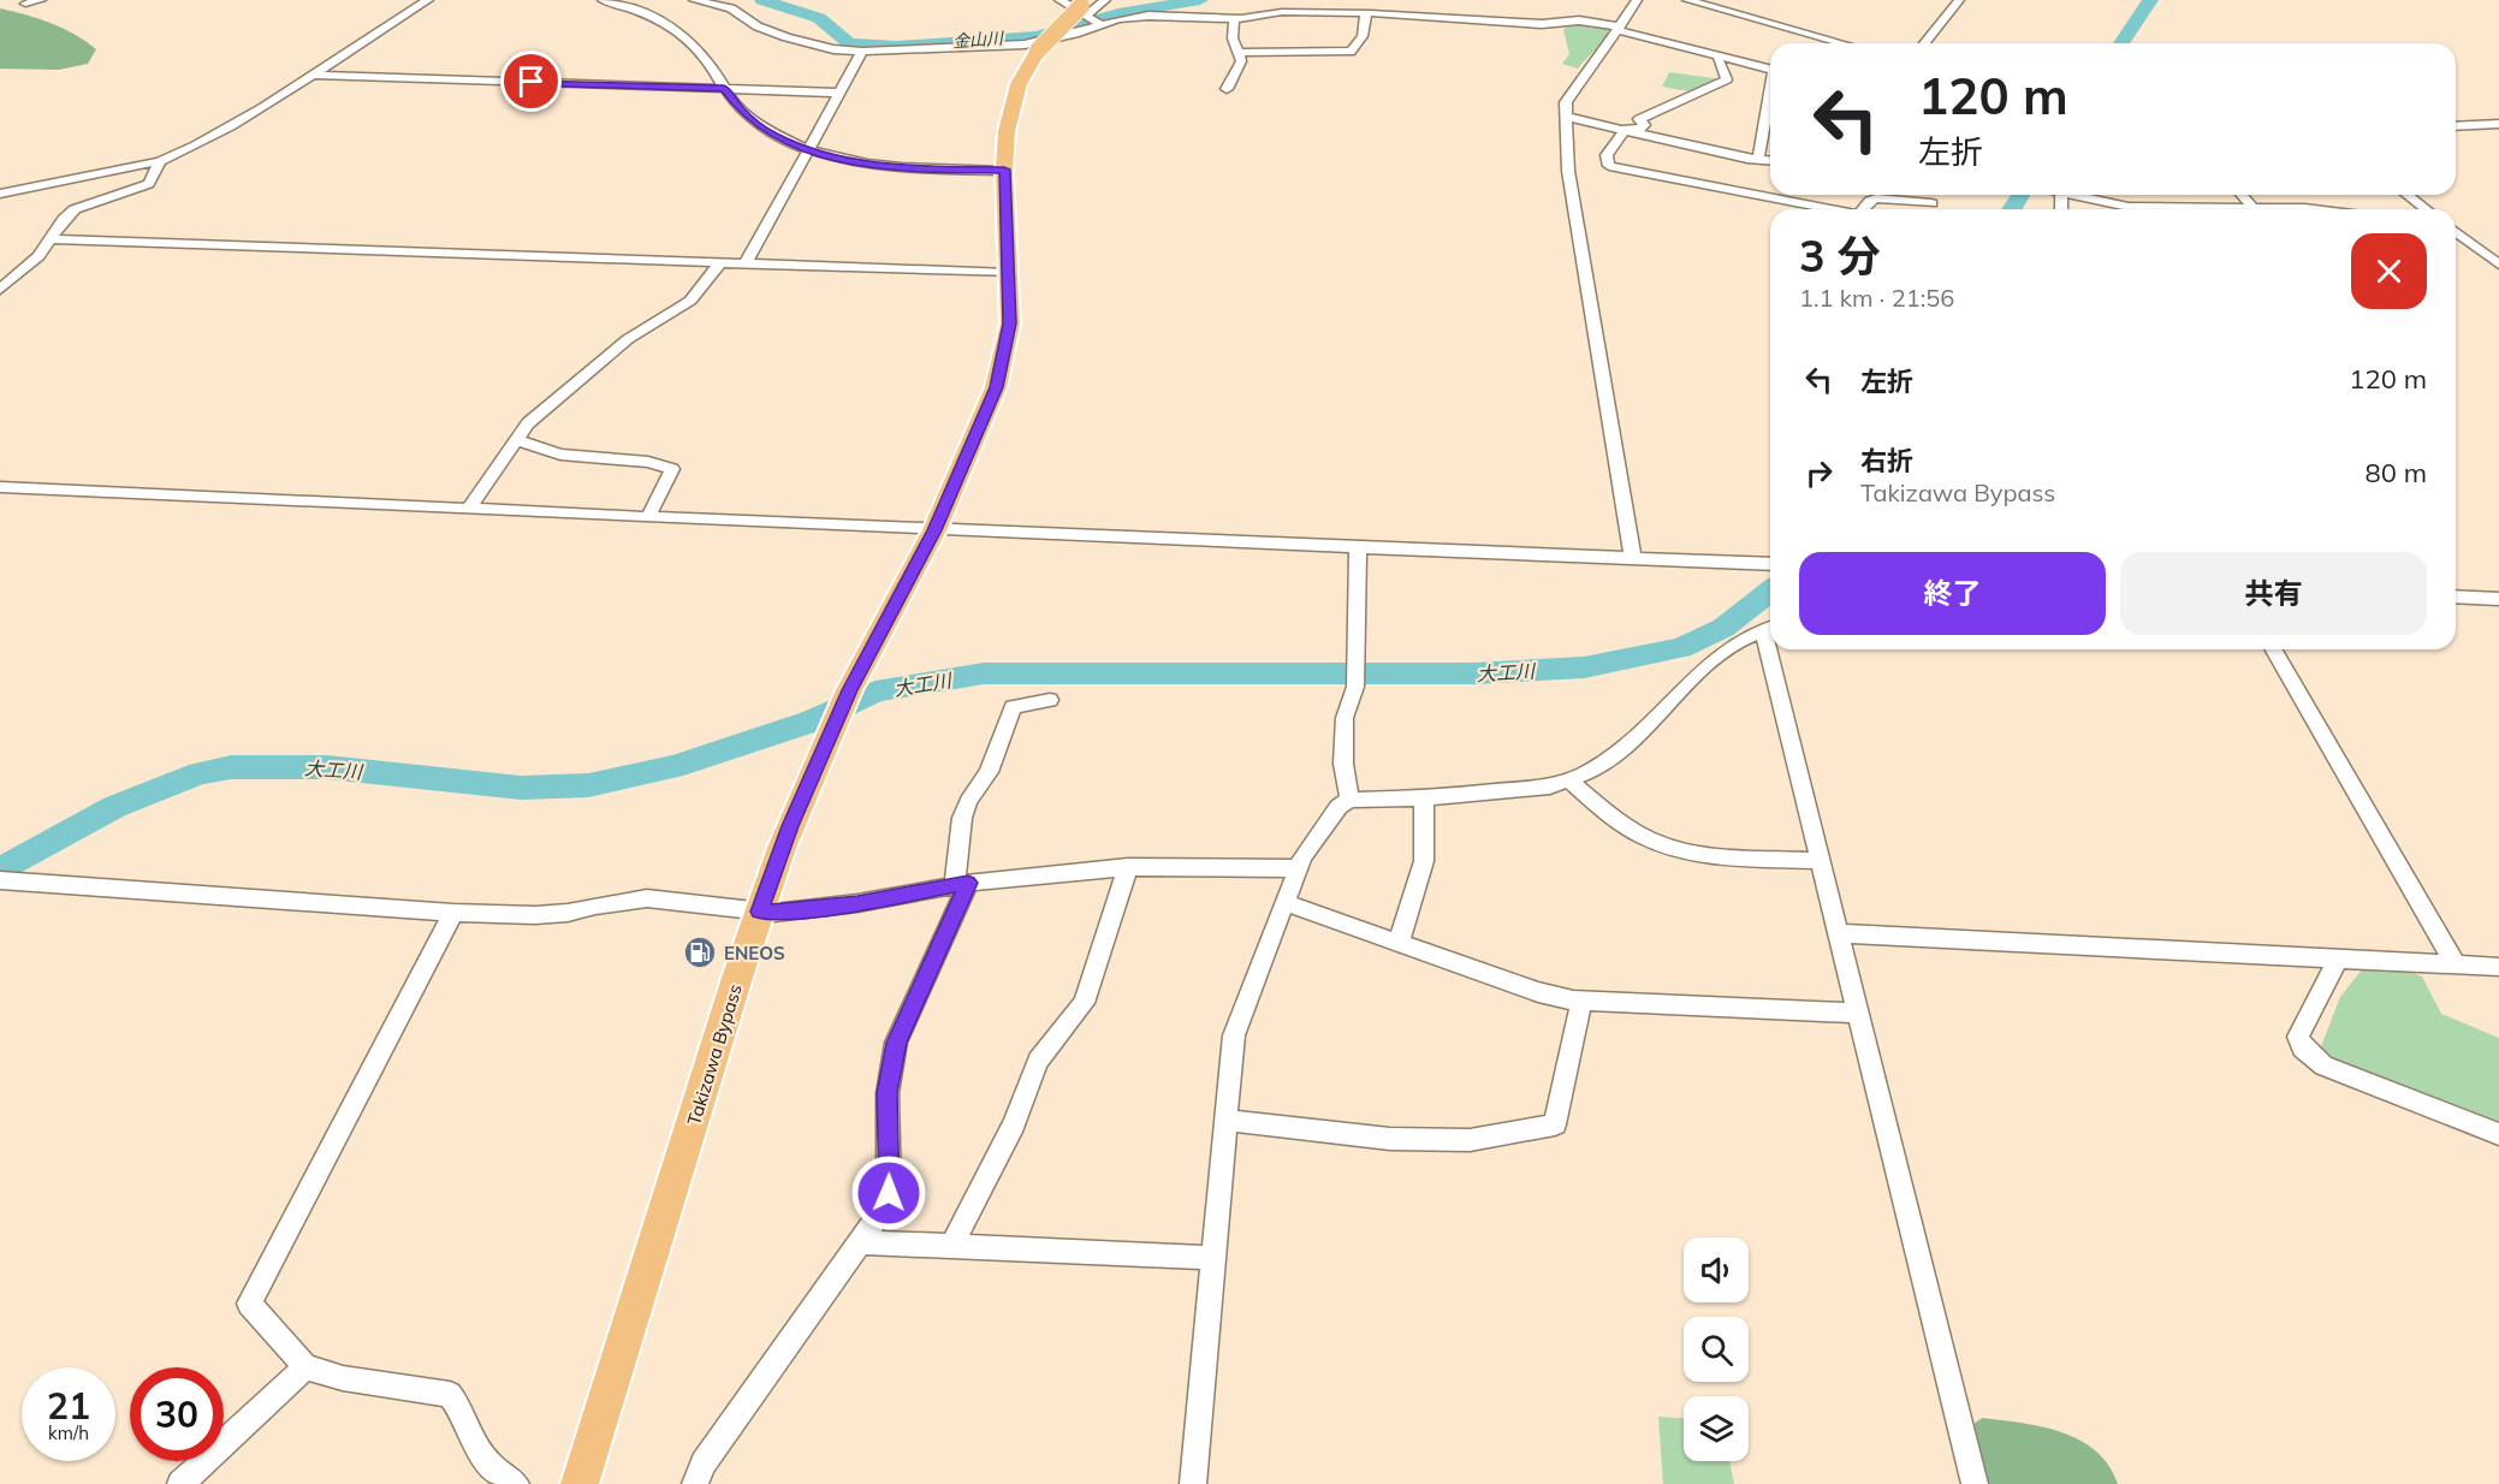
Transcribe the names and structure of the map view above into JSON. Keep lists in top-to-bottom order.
{
  "streets": {
    "highway": ["Takizawa Bypass"]
  },
  "water": ["金山川", "大工川"],
  "places": {
    "fuel station": ["ENEOS"]
  },
  "page": {
    "turn": ["120 m", "左折"],
    "heading": ["3 分", "1.1 km · 21:56"],
    "list": [
      {
        "name": "左折",
        "value": "120 m"
      },
      {
        "name": "右折",
        "note": "Takizawa Bypass",
        "value": "80 m"
      }
    ],
    "buttons": ["終了", "共有"],
    "speed": "21 km/h",
    "limit": "30"
  }
}
